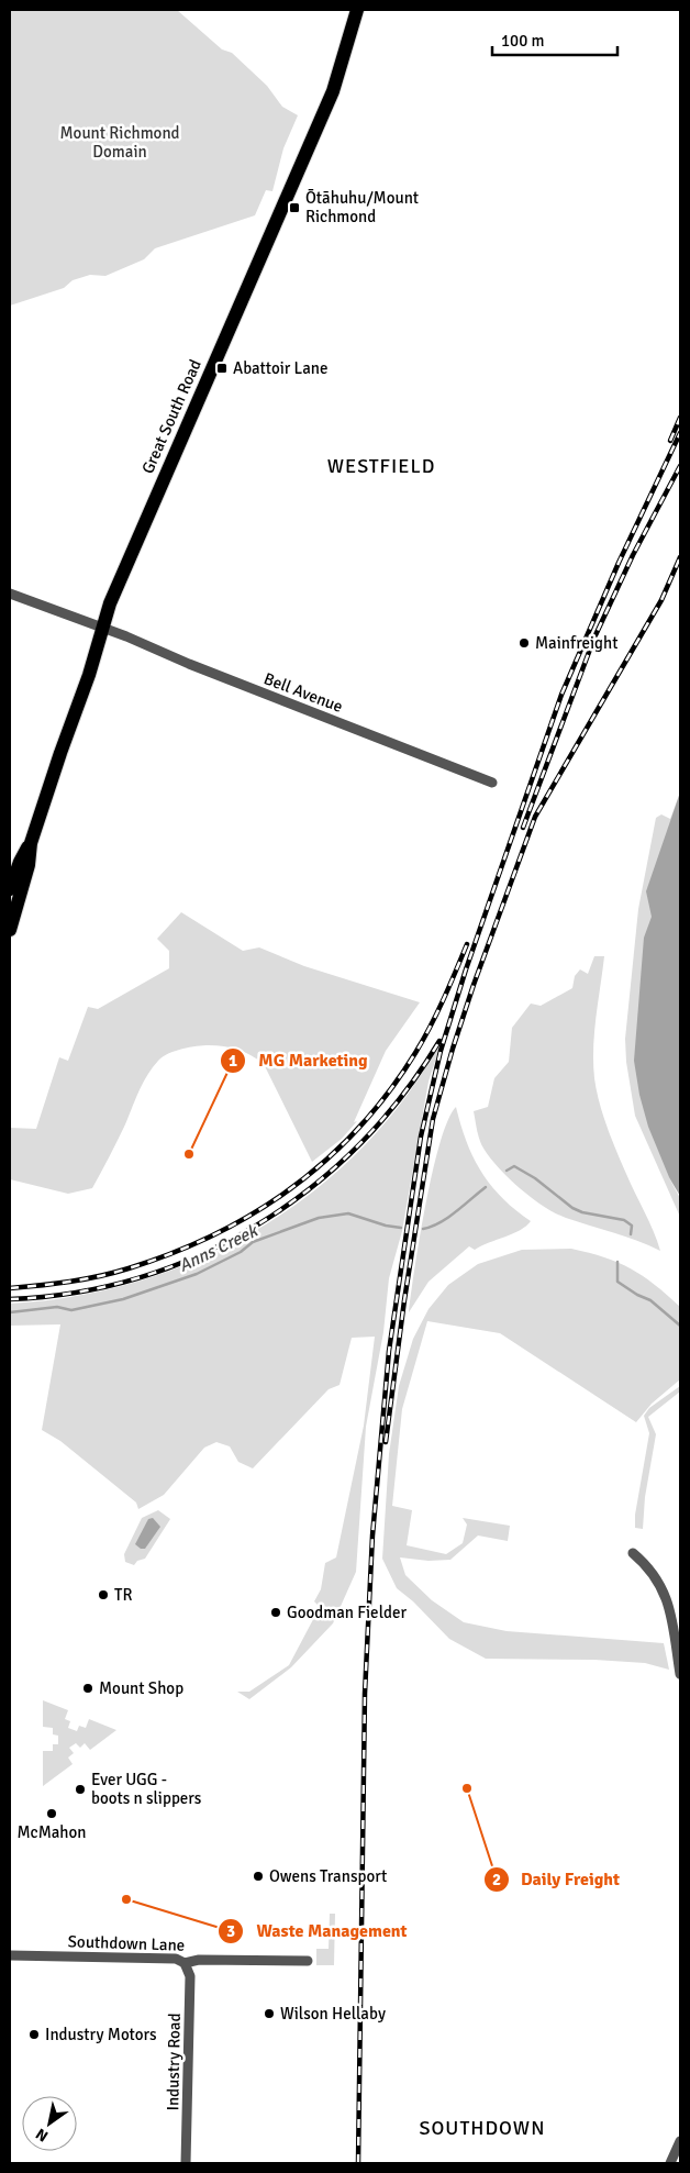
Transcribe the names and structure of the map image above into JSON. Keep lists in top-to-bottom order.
{
  "streets": {
    "main road": ["Great South Road"],
    "street": ["Bell Avenue", "Southdown Lane", "Industry Road"]
  },
  "crossings": [
    ["Great South Road", "Bell Avenue"],
    ["Southdown Lane", "Industry Road"]
  ],
  "districts": ["WESTFIELD", "SOUTHDOWN"],
  "water": ["Anns Creek"],
  "parks": ["Mount Richmond Domain"],
  "places": {
    "transit": ["Ōtāhuhu/Mount Richmond", "Abattoir Lane"],
    "other": [
      "Mainfreight",
      "MG Marketing",
      "TR",
      "Goodman Fielder",
      "Mount Shop",
      "Daily Freight",
      "Ever UGG - boots n slippers",
      "McMahon",
      "Owens Transport",
      "Waste Management",
      "Wilson Hellaby",
      "Industry Motors"
    ]
  },
  "scale_bar": "100 m",
  "north": "bottom left"
}
